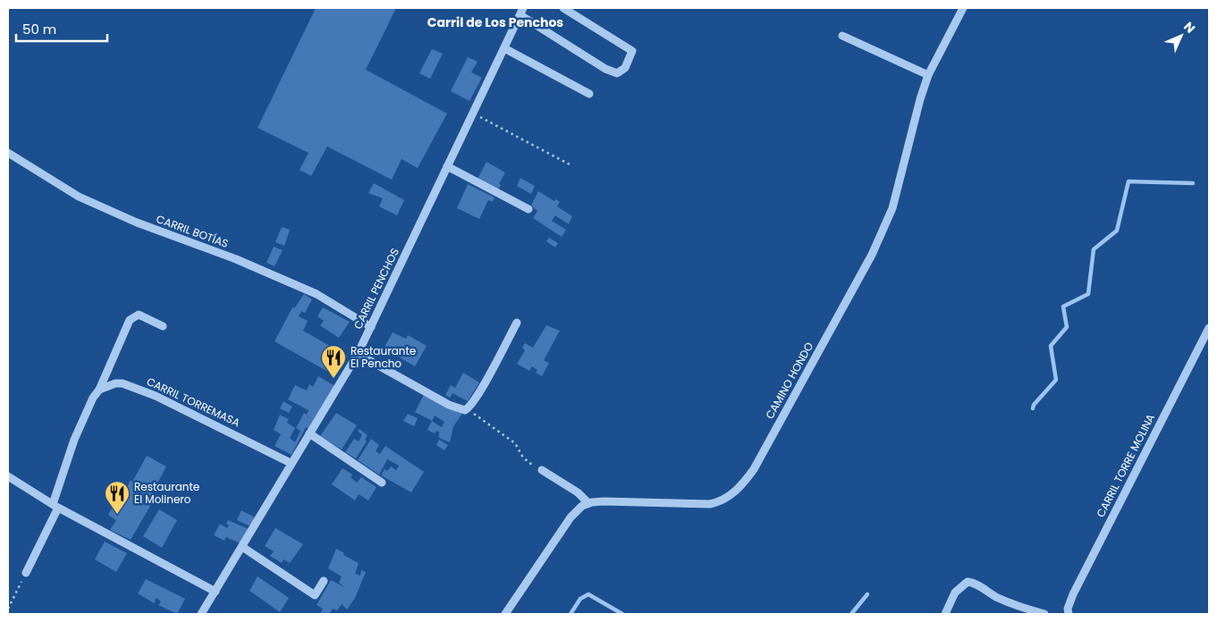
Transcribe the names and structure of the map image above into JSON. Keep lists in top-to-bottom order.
{
  "streets": {
    "street": [
      "CARRIL BOTÍAS",
      "CARRIL PENCHOS",
      "CAMINO HONDO",
      "CARRIL TORREMASA",
      "CARRIL TORRE MOLINA"
    ]
  },
  "crossings": [
    ["CARRIL BOTÍAS", "CARRIL PENCHOS"],
    ["CARRIL PENCHOS", "CARRIL TORREMASA"]
  ],
  "districts": ["Carril de Los Penchos"],
  "places": {
    "restaurant": ["Restaurante El Pencho", "Restaurante El Molinero"]
  },
  "scale_bar": "50 m",
  "north": "top right"
}
